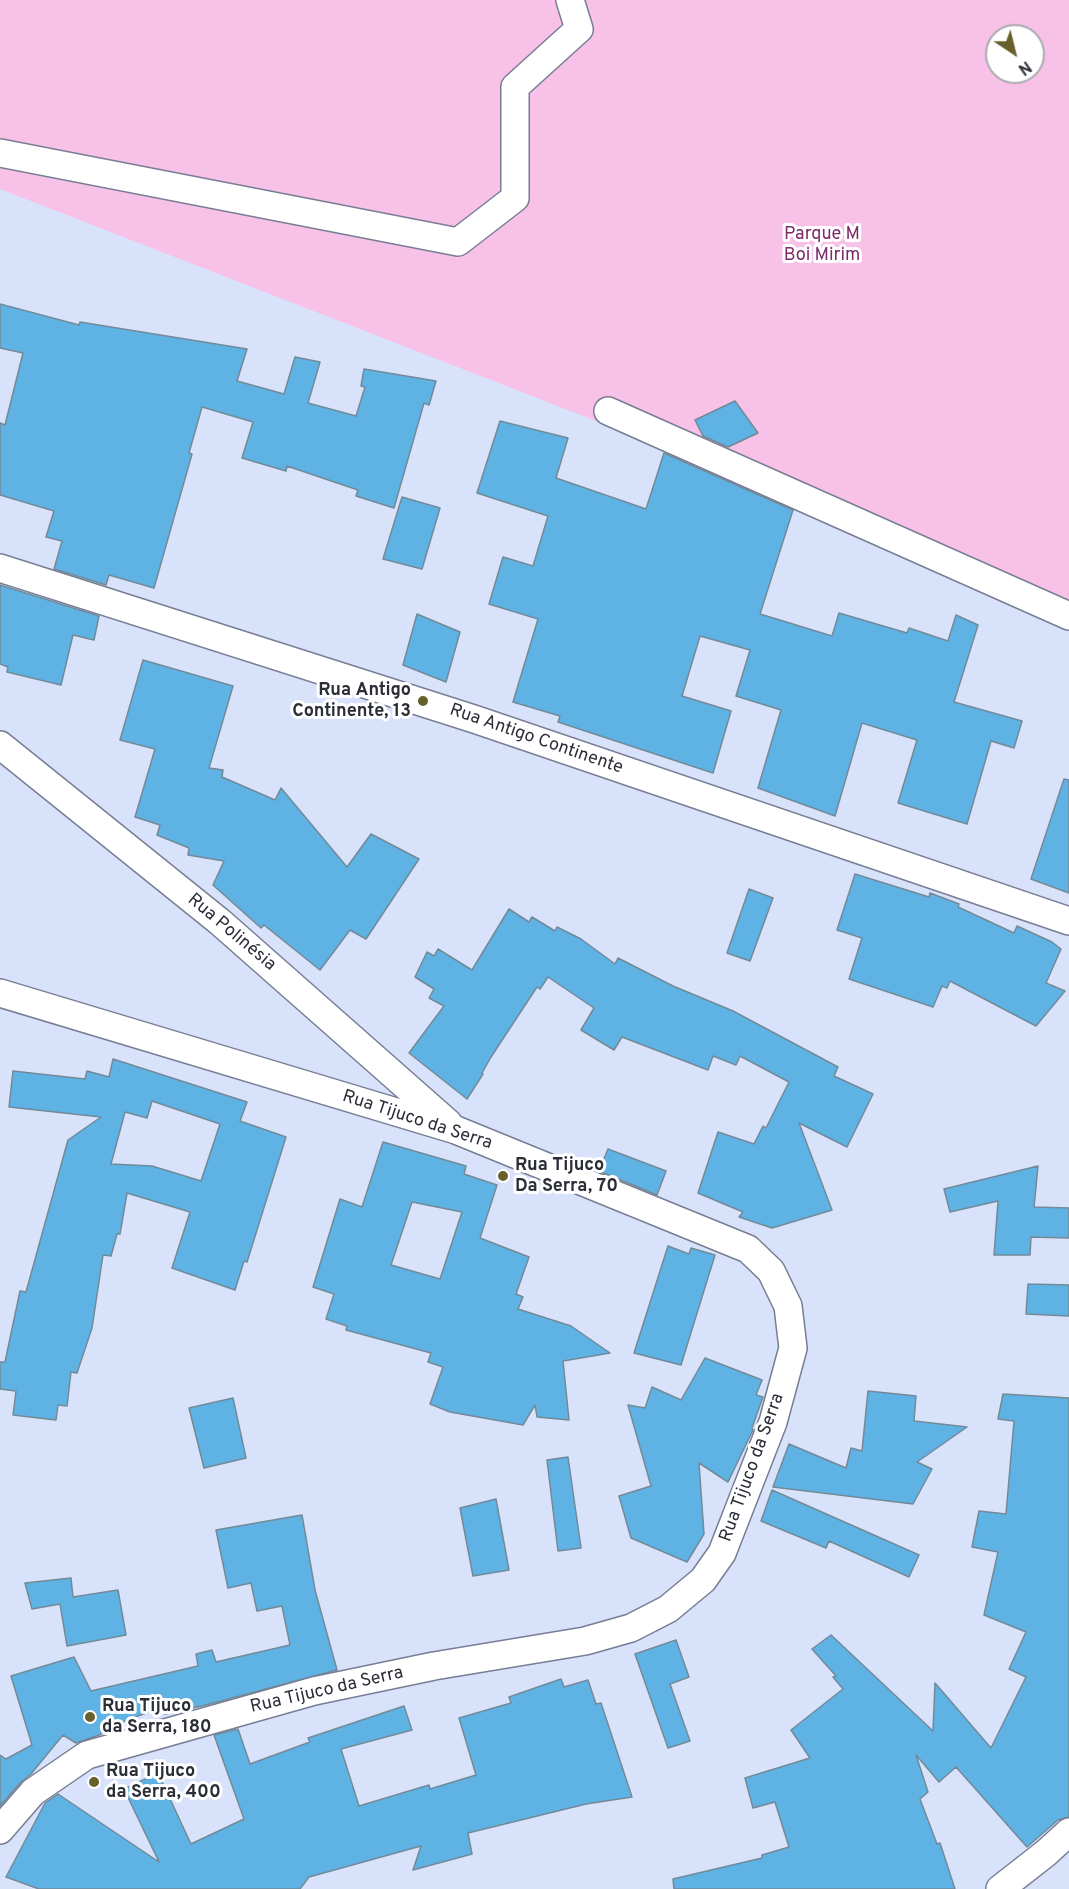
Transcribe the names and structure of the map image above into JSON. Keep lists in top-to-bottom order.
{
  "streets": {
    "street": ["Rua Antigo Continente", "Rua Polinésia", "Rua Tijuco da Serra"]
  },
  "crossings": [
    ["Rua Polinésia", "Rua Tijuco da Serra"]
  ],
  "parks": ["Parque M Boi Mirim"],
  "places": [
    "Rua Antigo Continente, 13",
    "Rua Tijuco Da Serra, 70",
    "Rua Tijuco da Serra, 180",
    "Rua Tijuco da Serra, 400"
  ],
  "north": "bottom right"
}
